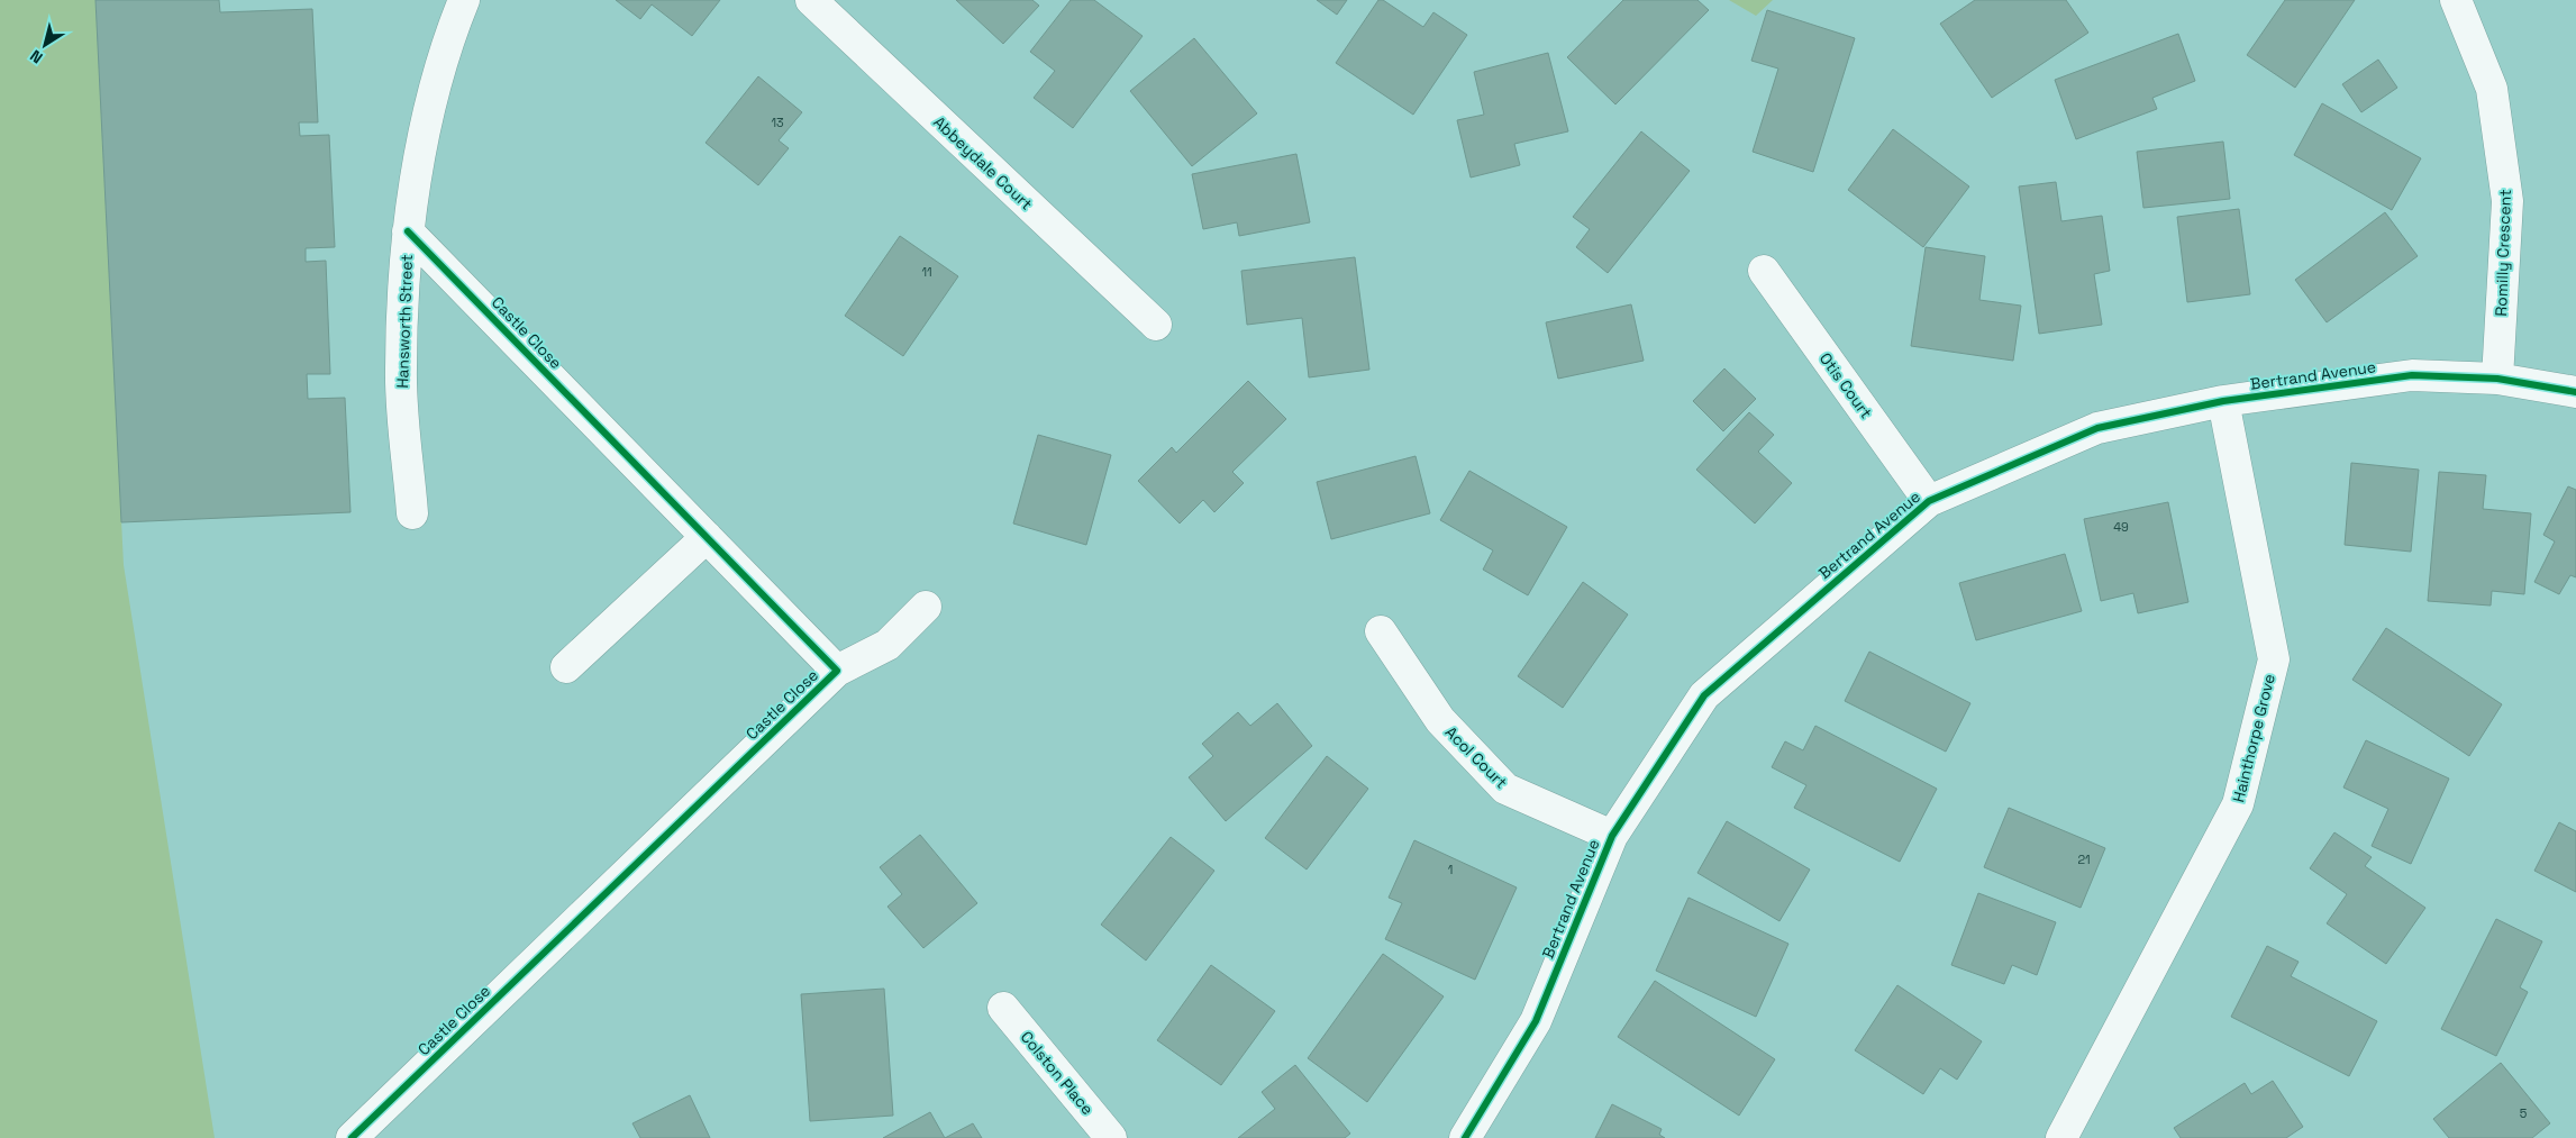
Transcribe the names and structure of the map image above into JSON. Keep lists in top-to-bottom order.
{
  "streets": {
    "street": [
      "Abbeydale Court",
      "Romilly Crescent",
      "Hansworth Street",
      "Castle Close",
      "Bertrand Avenue",
      "Otis Court",
      "Hainthorpe Grove",
      "Acol Court",
      "Colston Place"
    ]
  },
  "crossings": [
    ["Romilly Crescent", "Bertrand Avenue"],
    ["Hansworth Street", "Castle Close"],
    ["Bertrand Avenue", "Otis Court"],
    ["Bertrand Avenue", "Hainthorpe Grove"],
    ["Bertrand Avenue", "Acol Court"]
  ],
  "house_numbers": [
    "13",
    "11",
    "49",
    "21",
    "1",
    "5"
  ],
  "north": "bottom left"
}
